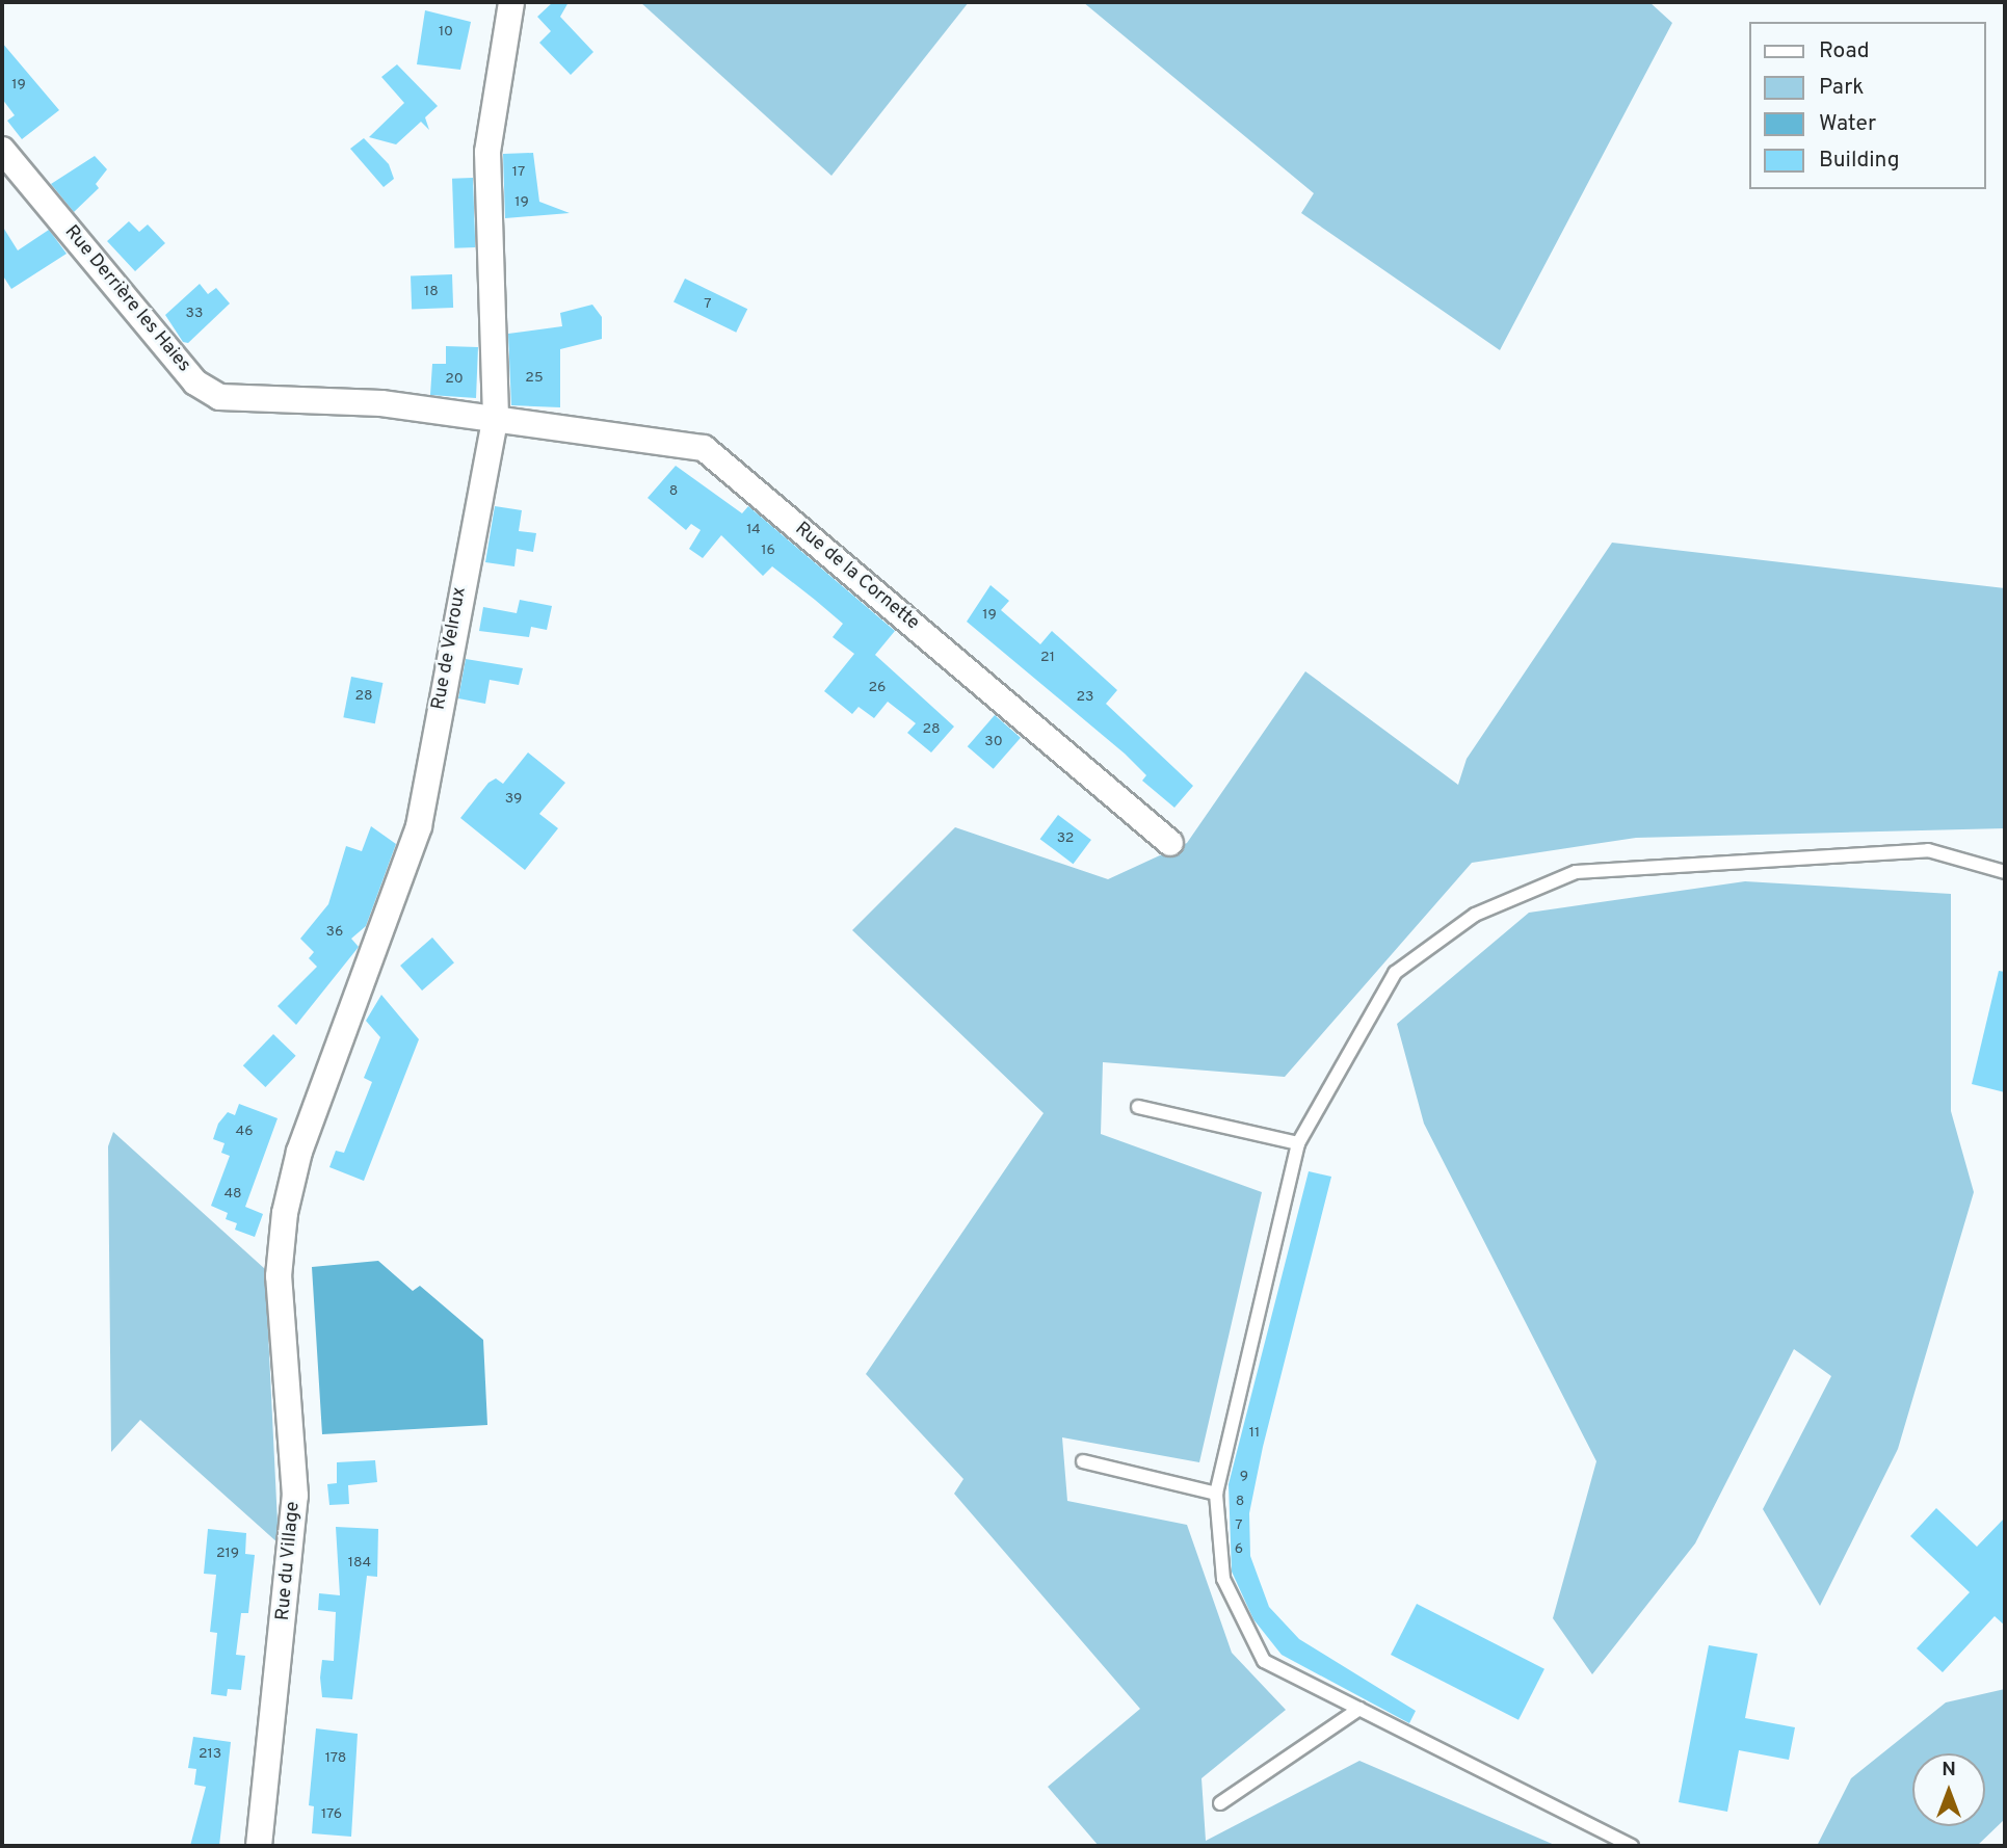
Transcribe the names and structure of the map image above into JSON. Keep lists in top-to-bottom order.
{
  "streets": {
    "street": [
      "Rue Derrière les Haies",
      "Rue de la Cornette",
      "Rue de Velroux",
      "Rue du Village"
    ]
  },
  "crossings": [
    ["Rue Derrière les Haies", "Rue de la Cornette"],
    ["Rue Derrière les Haies", "Rue de Velroux"],
    ["Rue de la Cornette", "Rue de Velroux"],
    ["Rue de Velroux", "Rue du Village"]
  ],
  "house_numbers": [
    "10",
    "19",
    "17",
    "19",
    "18",
    "7",
    "33",
    "25",
    "20",
    "8",
    "14",
    "16",
    "19",
    "21",
    "26",
    "28",
    "23",
    "28",
    "30",
    "39",
    "32",
    "36",
    "46",
    "48",
    "11",
    "9",
    "8",
    "7",
    "6",
    "219",
    "184",
    "213",
    "178",
    "176"
  ],
  "legend": [
    "Road",
    "Park",
    "Water",
    "Building"
  ],
  "north": "top"
}
